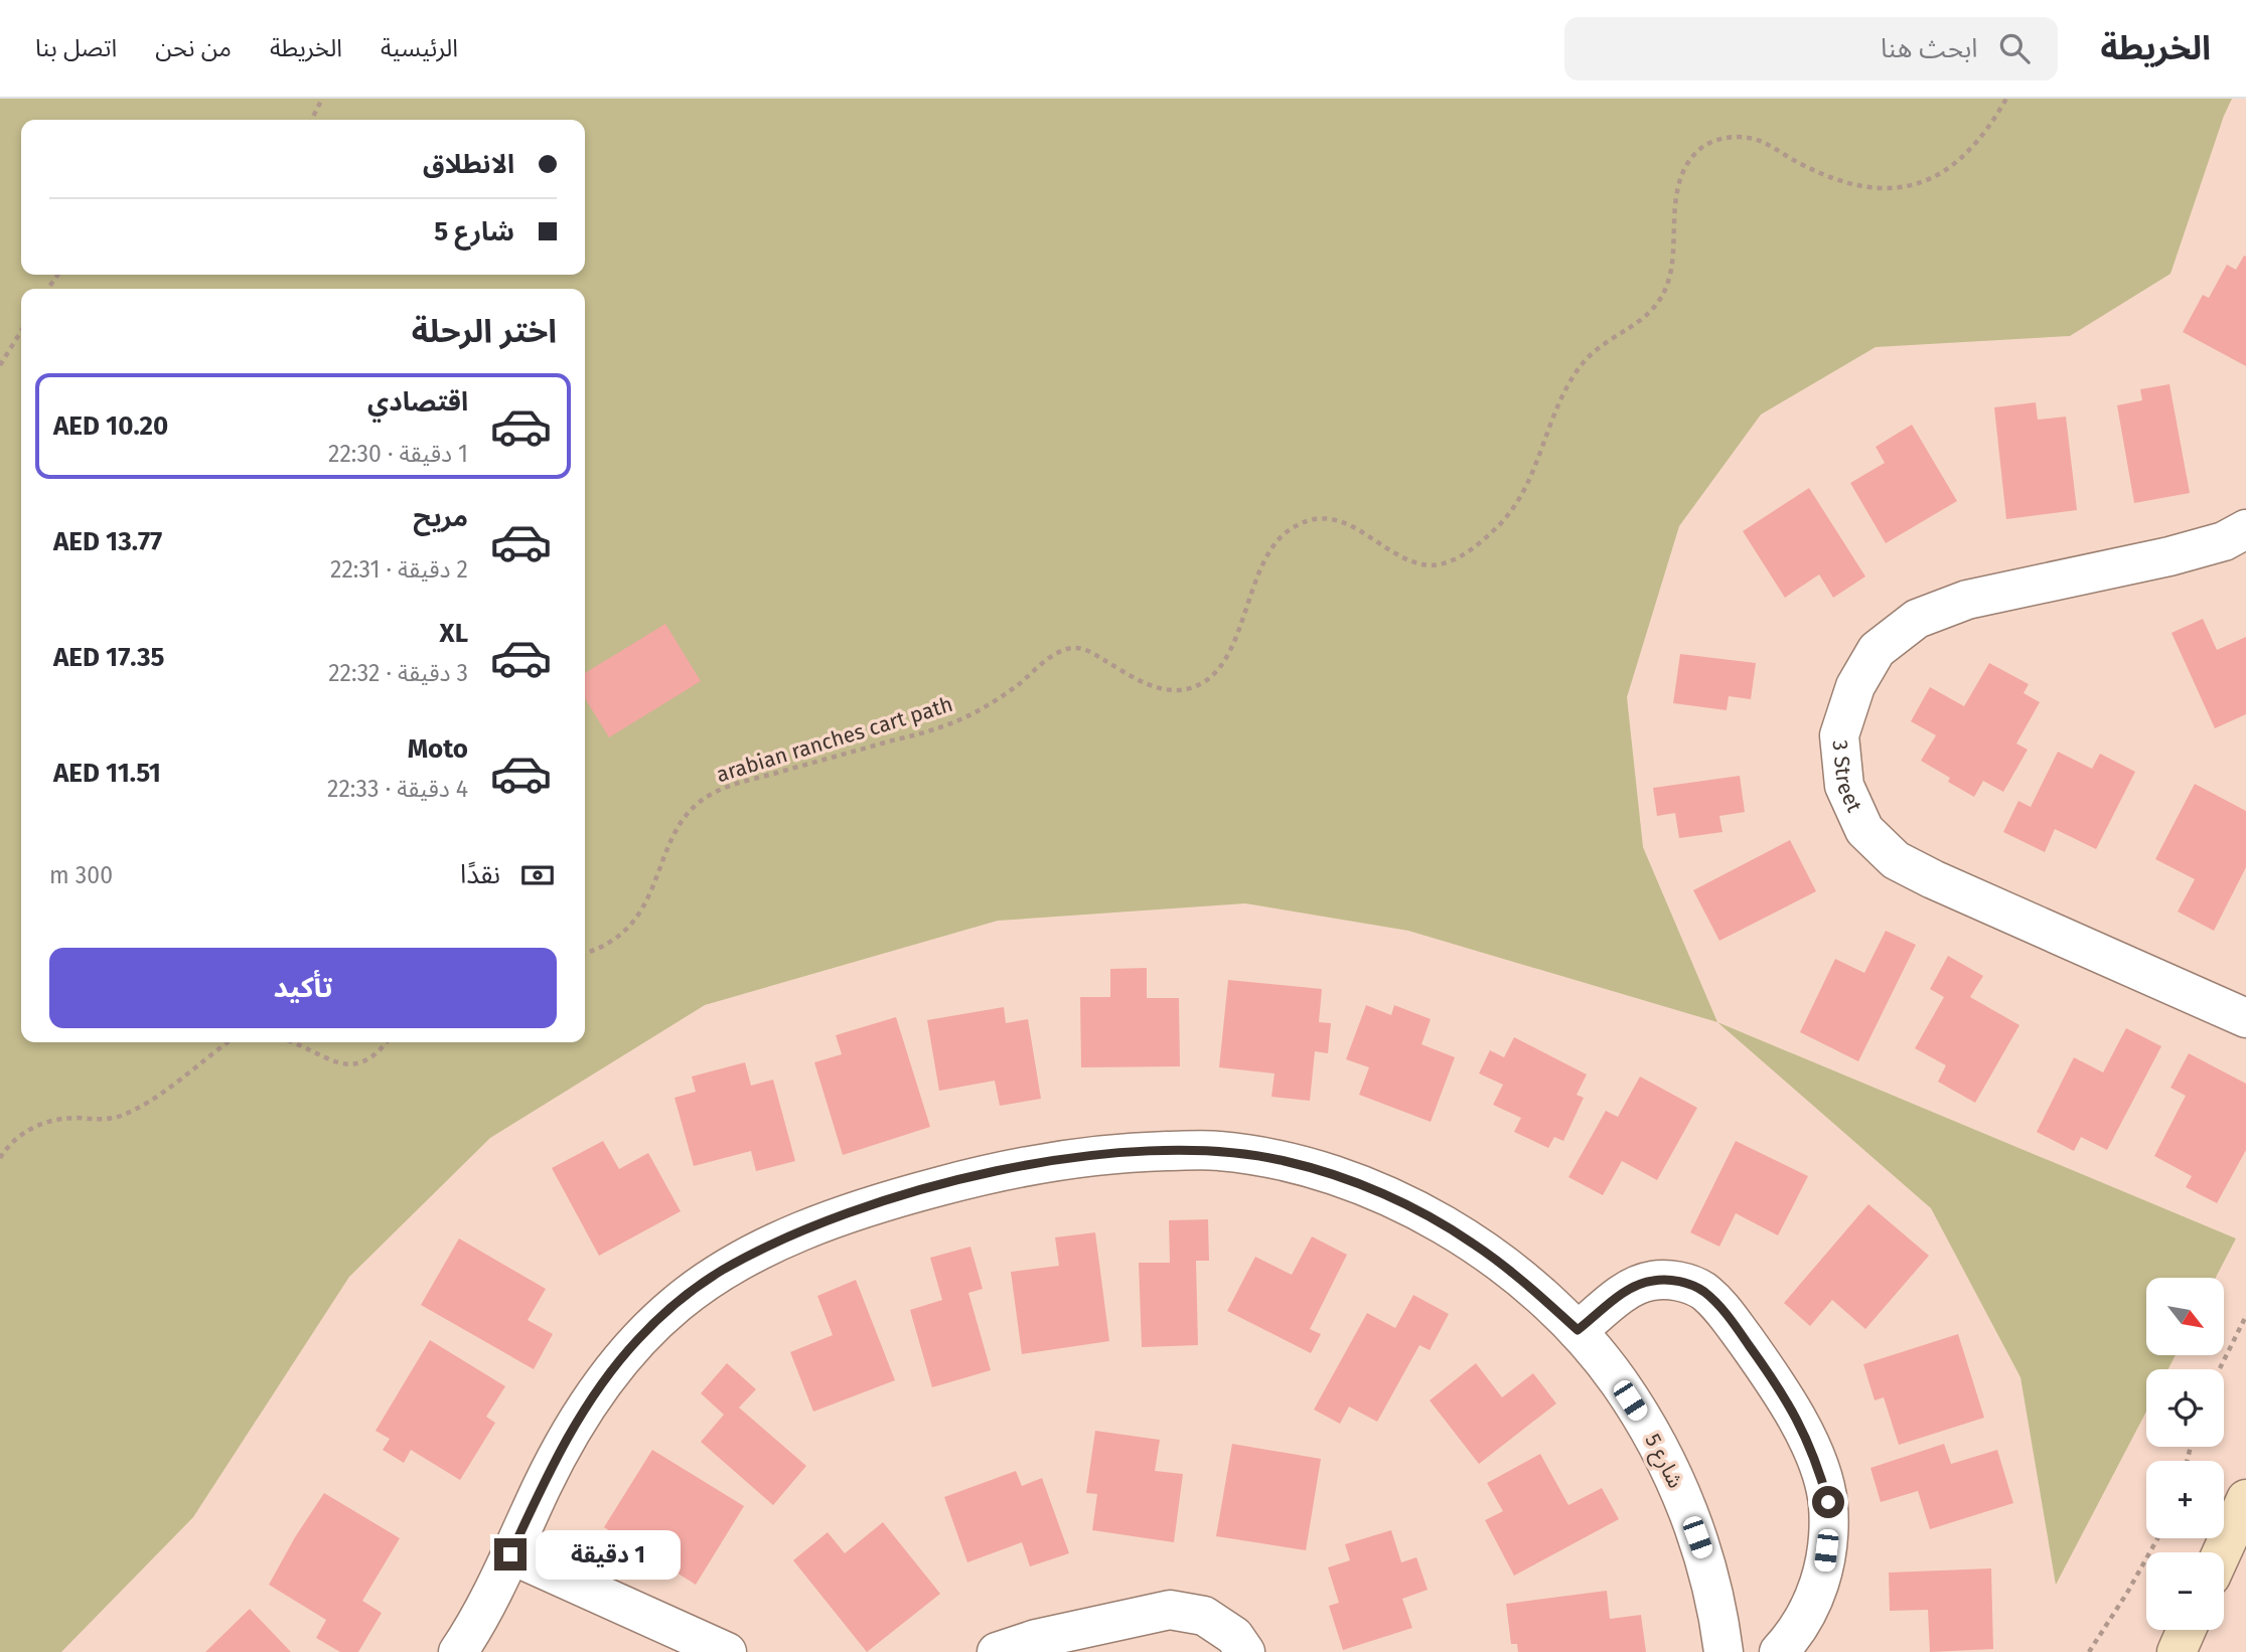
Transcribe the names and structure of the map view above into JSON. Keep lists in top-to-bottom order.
{
  "streets": {
    "street": ["3 Street", "شارع 5"],
    "path": ["arabian ranches cart path"]
  },
  "north": "bottom right",
  "page": {
    "header": "الخريطة",
    "search": "ابحث هنا",
    "nav": [
      "الرئيسية",
      "الخريطة",
      "من نحن",
      "اتصل بنا"
    ],
    "banner": ["الانطلاق", "شارع 5"],
    "heading": "اختر الرحلة",
    "list": [
      {
        "name": "اقتصادي",
        "note": "1 دقيقة · 22:30",
        "value": "AED 10.20"
      },
      {
        "name": "مريح",
        "note": "2 دقيقة · 22:31",
        "value": "AED 13.77"
      },
      {
        "name": "XL",
        "note": "3 دقيقة · 22:32",
        "value": "AED 17.35"
      },
      {
        "name": "Moto",
        "note": "4 دقيقة · 22:33",
        "value": "AED 11.51"
      }
    ],
    "pay": ["نقدًا", "300 m"],
    "buttons": "تأكيد",
    "map_buttons": ["+", "−"],
    "bubble": "1 دقيقة"
  }
}
